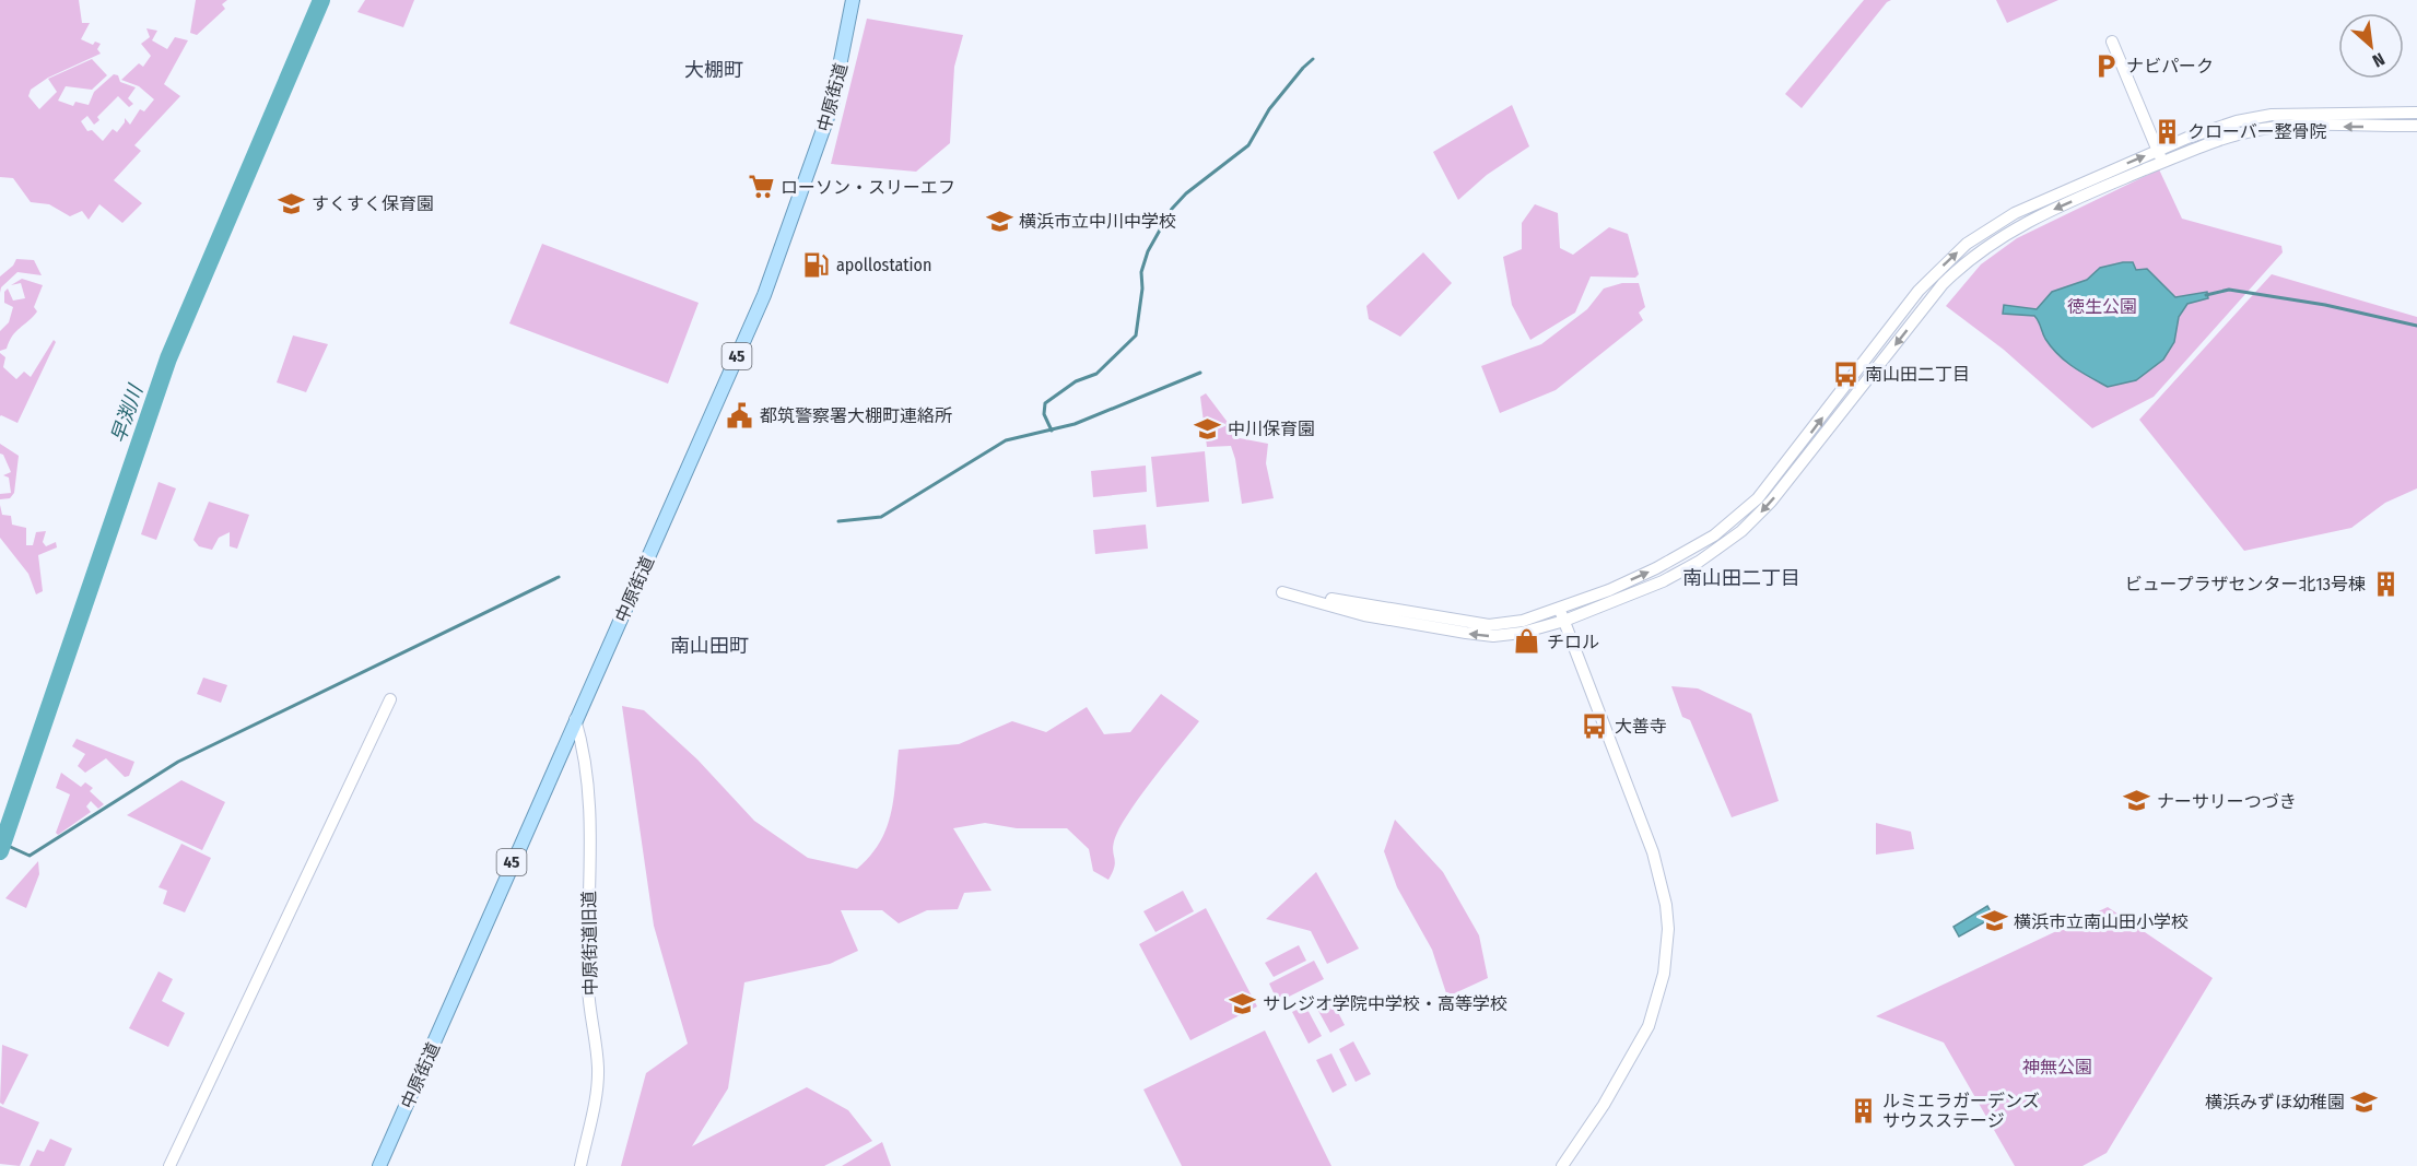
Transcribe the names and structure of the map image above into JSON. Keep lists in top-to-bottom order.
{
  "streets": {
    "main road": ["中原街道", "45"],
    "street": ["中原街道旧道"]
  },
  "crossings": [
    ["中原街道", "中原街道旧道"]
  ],
  "districts": ["大棚町", "南山田二丁目", "南山田町"],
  "water": ["早渕川"],
  "parks": ["徳生公園", "神無公園"],
  "places": {
    "parking": ["ナビパーク"],
    "building": ["クローバー整骨院", "ビュープラザセンター北13号棟", "ルミエラガーデンズ サウスステージ"],
    "supermarket": ["ローソン・スリーエフ"],
    "school or university": [
      "すくすく保育園",
      "横浜市立中川中学校",
      "中川保育園",
      "ナーサリーつづき",
      "横浜市立南山田小学校",
      "サレジオ学院中学校・高等学校",
      "横浜みずほ幼稚園"
    ],
    "fuel station": ["apollostation"],
    "bus stop": ["南山田二丁目", "大善寺"],
    "public building": ["都筑警察署大棚町連絡所"],
    "shop": ["チロル"]
  },
  "north": "bottom right"
}
